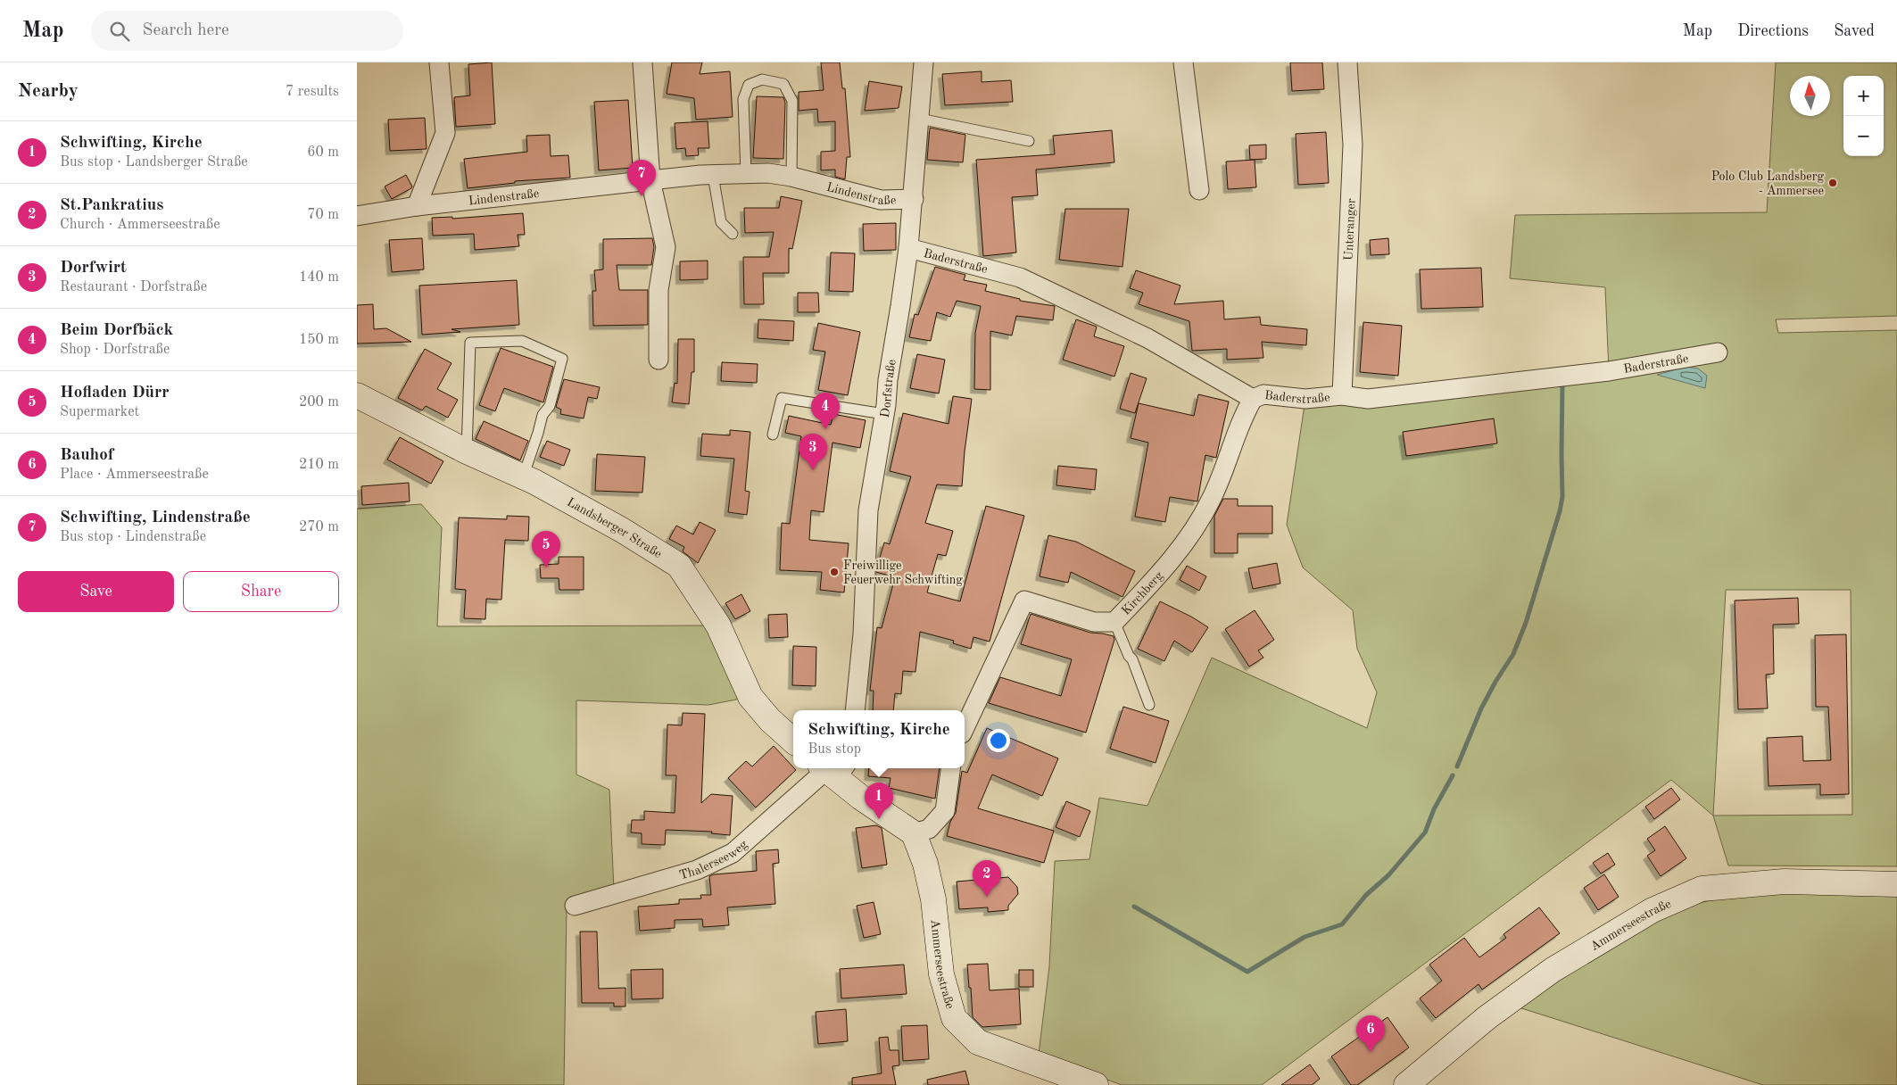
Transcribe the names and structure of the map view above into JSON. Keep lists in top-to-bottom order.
{
  "streets": {
    "street": [
      "Lindenstraße",
      "Unteranger",
      "Baderstraße",
      "Dorfstraße",
      "Landsberger Straße",
      "Kirchberg",
      "Thalerseeweg",
      "Ammerseestraße"
    ]
  },
  "crossings": [
    ["Lindenstraße", "Dorfstraße"],
    ["Unteranger", "Baderstraße"],
    ["Baderstraße", "Dorfstraße"],
    ["Baderstraße", "Kirchberg"]
  ],
  "places": ["Polo Club Landsberg - Ammersee", "Freiwillige Feuerwehr Schwifting"],
  "north": "top",
  "page": {
    "header": "Map",
    "search": "Search here",
    "nav": ["Map", "Directions", "Saved"],
    "heading": ["Nearby", "7 results"],
    "map_buttons": ["+", "−"],
    "list": [
      {
        "mark": "1",
        "name": "Schwifting, Kirche",
        "note": "Bus stop · Landsberger Straße",
        "value": "60 m"
      },
      {
        "mark": "2",
        "name": "St.Pankratius",
        "note": "Church · Ammerseestraße",
        "value": "70 m"
      },
      {
        "mark": "3",
        "name": "Dorfwirt",
        "note": "Restaurant · Dorfstraße",
        "value": "140 m"
      },
      {
        "mark": "4",
        "name": "Beim Dorfbäck",
        "note": "Shop · Dorfstraße",
        "value": "150 m"
      },
      {
        "mark": "5",
        "name": "Hofladen Dürr",
        "note": "Supermarket",
        "value": "200 m"
      },
      {
        "mark": "6",
        "name": "Bauhof",
        "note": "Place · Ammerseestraße",
        "value": "210 m"
      },
      {
        "mark": "7",
        "name": "Schwifting, Lindenstraße",
        "note": "Bus stop · Lindenstraße",
        "value": "270 m"
      }
    ],
    "pins": [
      "7",
      "4",
      "3",
      "5",
      "1",
      "2",
      "6"
    ],
    "buttons": ["Save", "Share"],
    "popup": ["Schwifting, Kirche", "Bus stop"]
  }
}
